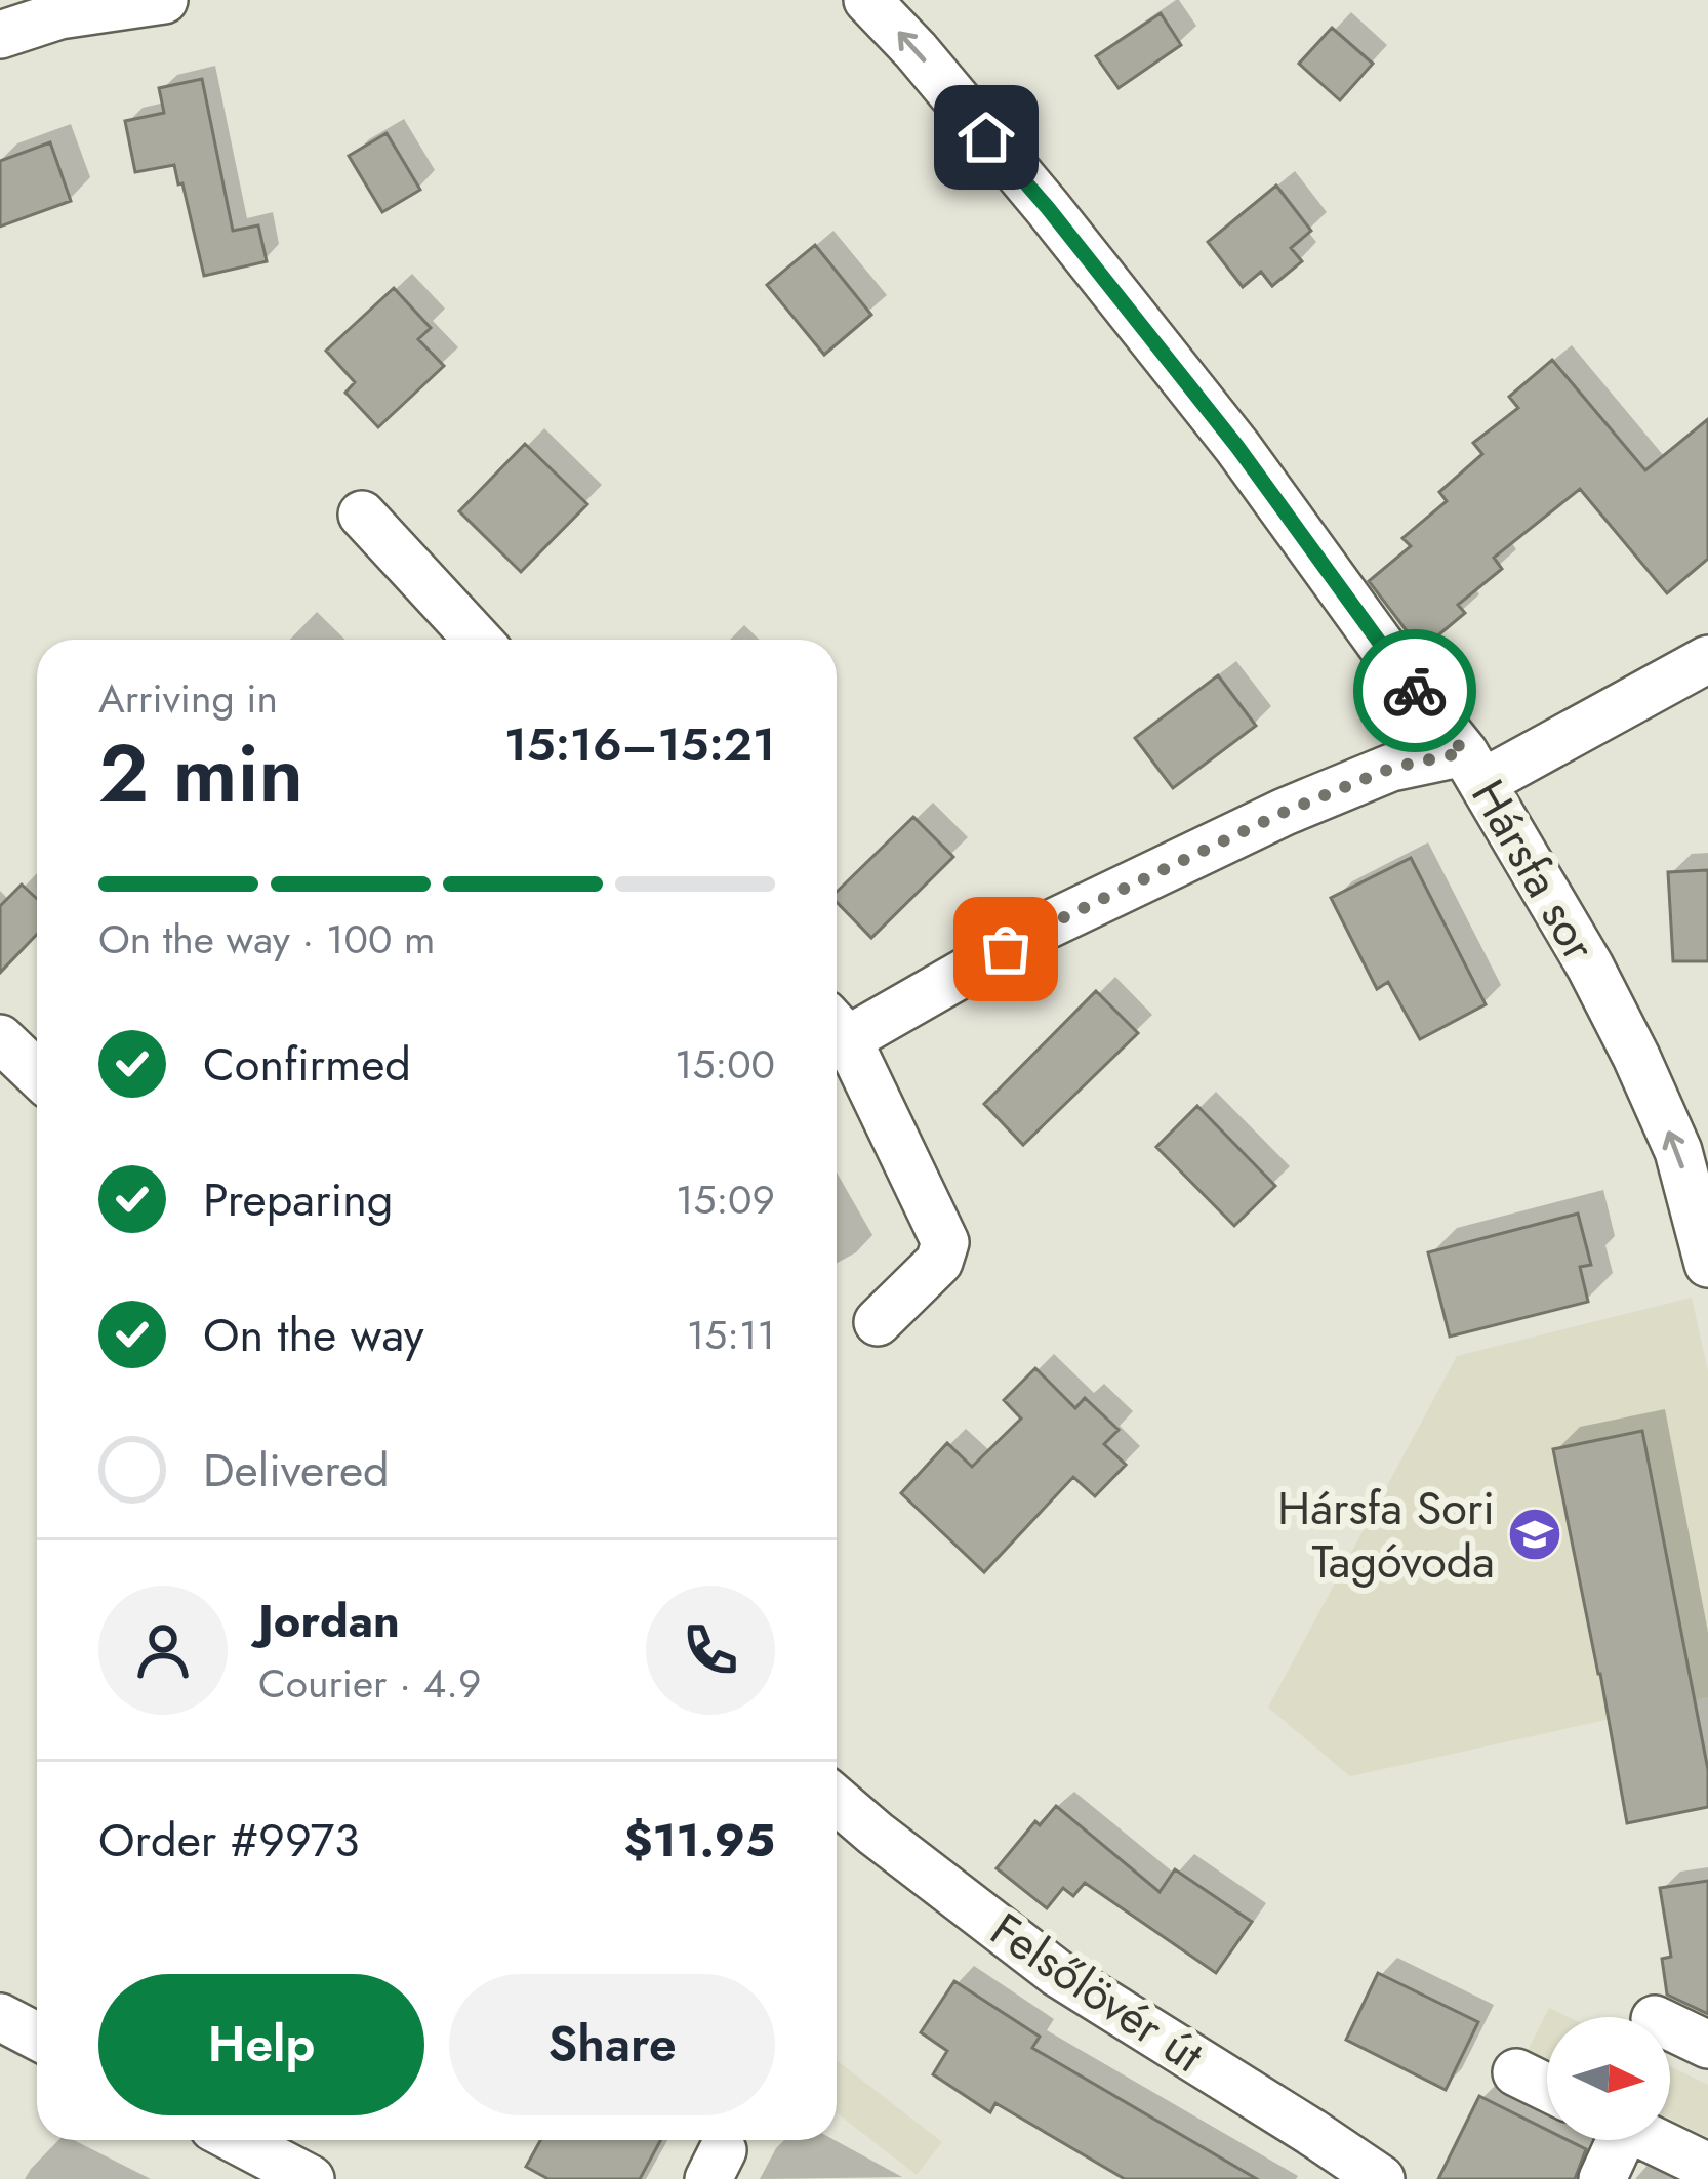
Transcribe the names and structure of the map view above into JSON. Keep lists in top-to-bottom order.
{
  "streets": {
    "street": ["Hársfa sor", "Felsőlövér út"]
  },
  "one_way": ["Hársfa sor"],
  "places": {
    "school or university": ["Hársfa Sori Tagóvoda"]
  },
  "north": "right",
  "page": {
    "heading": ["2 min", "Arriving in", "15:16–15:21"],
    "panel": [
      "Jordan",
      "Courier · 4.9",
      "Order #9973",
      "$11.95"
    ],
    "bar": "On the way · 100 m",
    "list": [
      ["Confirmed", "15:00"],
      ["Preparing", "15:09"],
      ["On the way", "15:11"],
      "Delivered"
    ],
    "buttons": ["Help", "Share"]
  }
}
